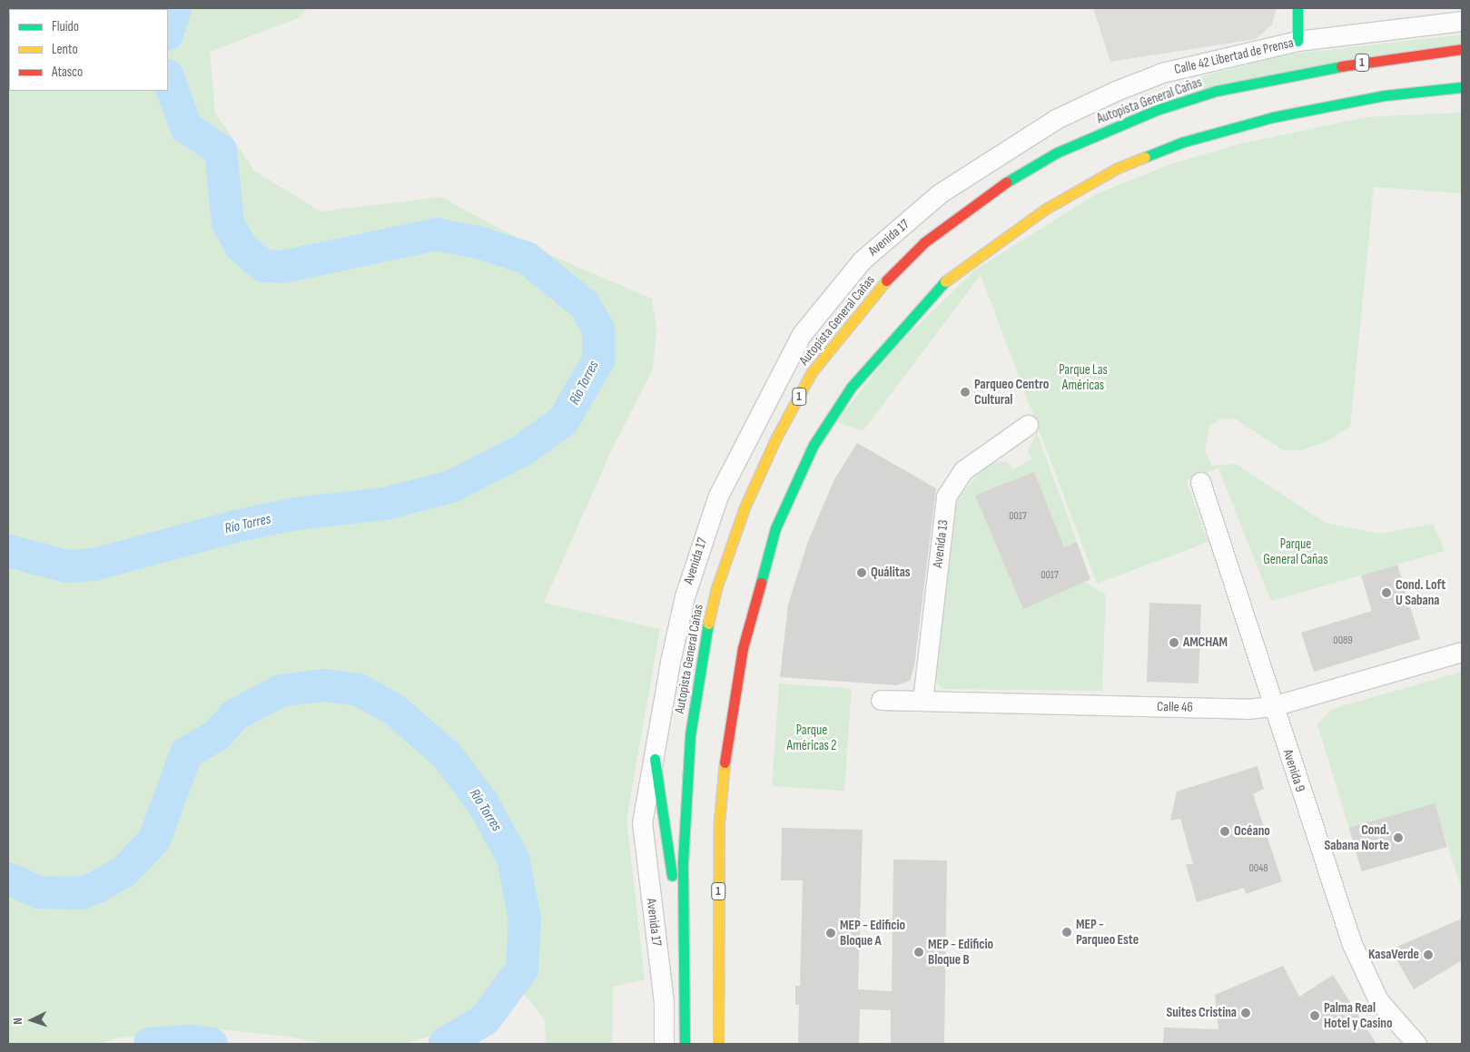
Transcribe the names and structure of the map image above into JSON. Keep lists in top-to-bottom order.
{
  "streets": {
    "main road": ["1", "Autopista General Cañas"],
    "street": [
      "Calle 42 Libertad de Prensa",
      "Avenida 17",
      "Avenida 13",
      "Calle 46",
      "Avenida 9"
    ]
  },
  "crossings": [
    ["Calle 42 Libertad de Prensa", "Avenida 17"],
    ["Avenida 13", "Calle 46"],
    ["Calle 46", "Avenida 9"]
  ],
  "water": ["Río Torres"],
  "parks": ["Parque Las Américas", "Parque General Cañas", "Parque Américas 2"],
  "places": [
    "Parqueo Centro Cultural",
    "Quálitas",
    "Cond. Loft U Sabana",
    "AMCHAM",
    "Océano",
    "Cond. Sabana Norte",
    "MEP - Parqueo Este",
    "MEP - Edificio Bloque A",
    "MEP - Edificio Bloque B",
    "KasaVerde",
    "Suites Cristina",
    "Palma Real Hotel y Casino"
  ],
  "house_numbers": [
    "0017",
    "0017",
    "0089",
    "0048"
  ],
  "legend": ["Fluido", "Lento", "Atasco"],
  "north": "left"
}
